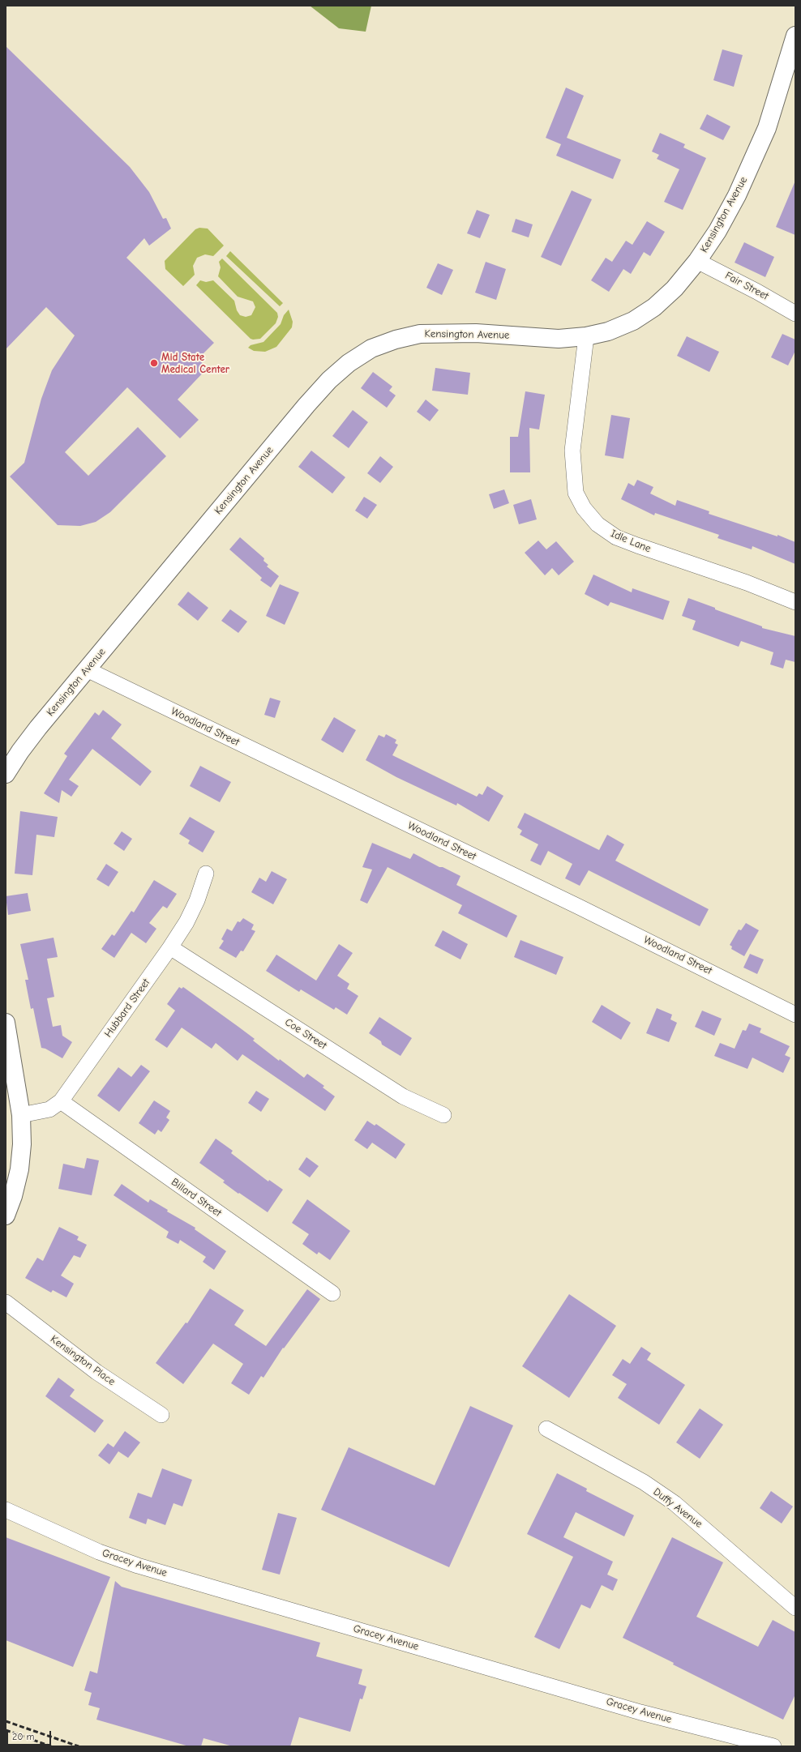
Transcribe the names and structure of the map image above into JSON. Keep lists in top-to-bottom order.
{
  "streets": {
    "main road": ["Kensington Avenue"],
    "street": [
      "Fair Street",
      "Idle Lane",
      "Woodland Street",
      "Hubbard Street",
      "Coe Street",
      "Billard Street",
      "Kensington Place",
      "Duffy Avenue",
      "Gracey Avenue"
    ]
  },
  "crossings": [
    ["Kensington Avenue", "Fair Street"],
    ["Kensington Avenue", "Idle Lane"],
    ["Kensington Avenue", "Woodland Street"],
    ["Hubbard Street", "Coe Street"],
    ["Hubbard Street", "Billard Street"]
  ],
  "places": ["Mid State Medical Center"],
  "scale_bar": "20 m"
}
